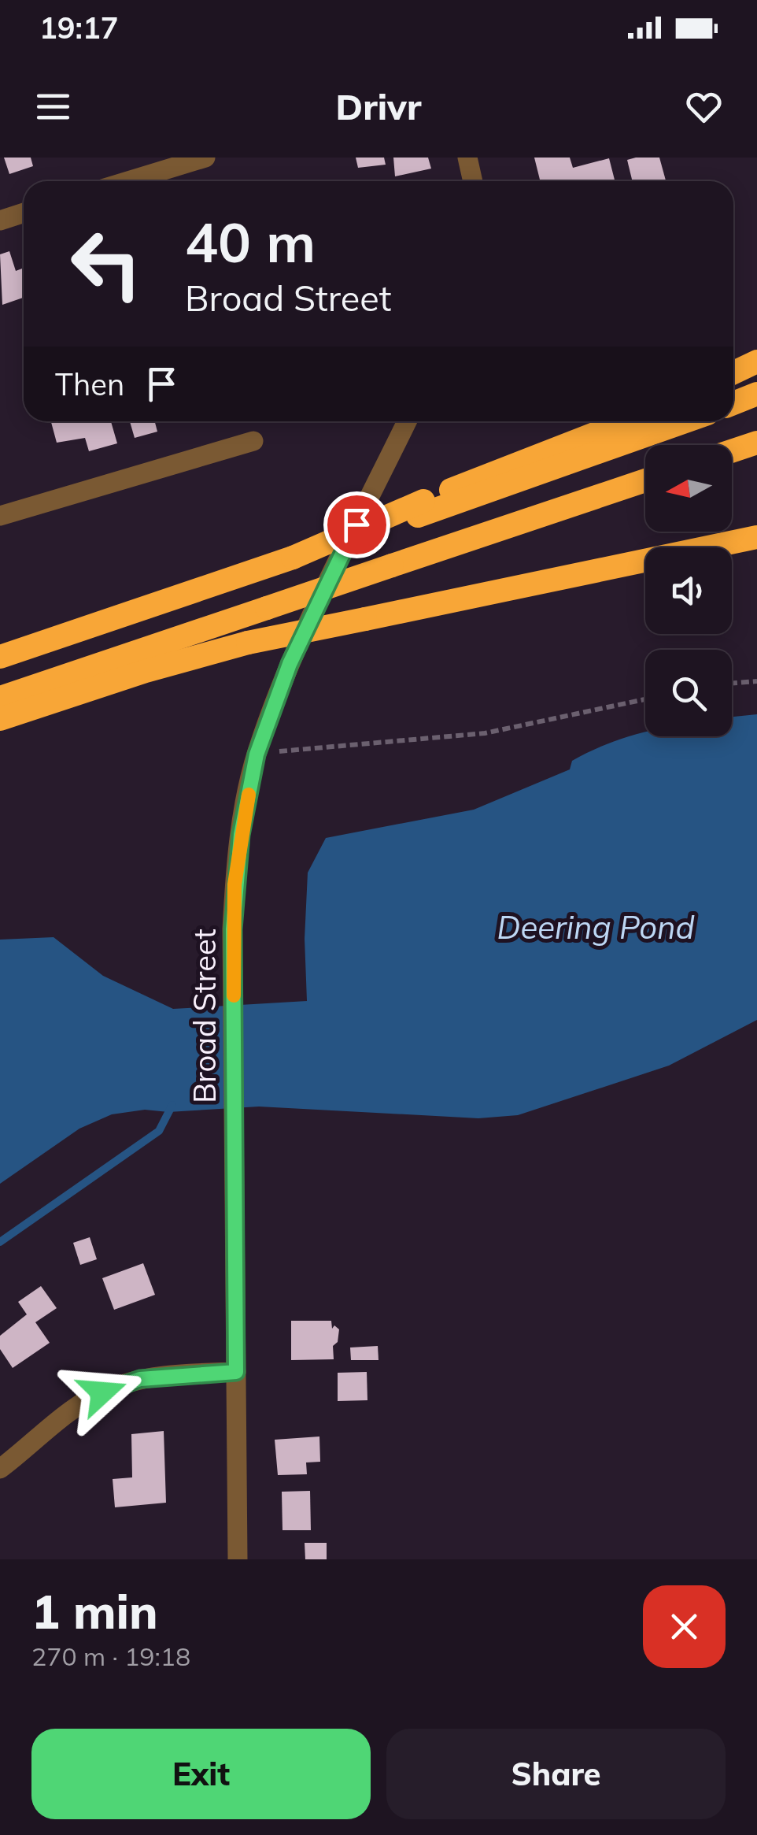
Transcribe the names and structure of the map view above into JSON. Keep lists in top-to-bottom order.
{
  "streets": {
    "street": ["Broad Street"]
  },
  "water": ["Deering Pond"],
  "north": "left",
  "page": {
    "status": "19:17",
    "header": "Drivr",
    "turn": ["40 m", "Broad Street"],
    "then": "Then",
    "heading": ["1 min", "270 m · 19:18"],
    "buttons": ["Exit", "Share"]
  }
}
